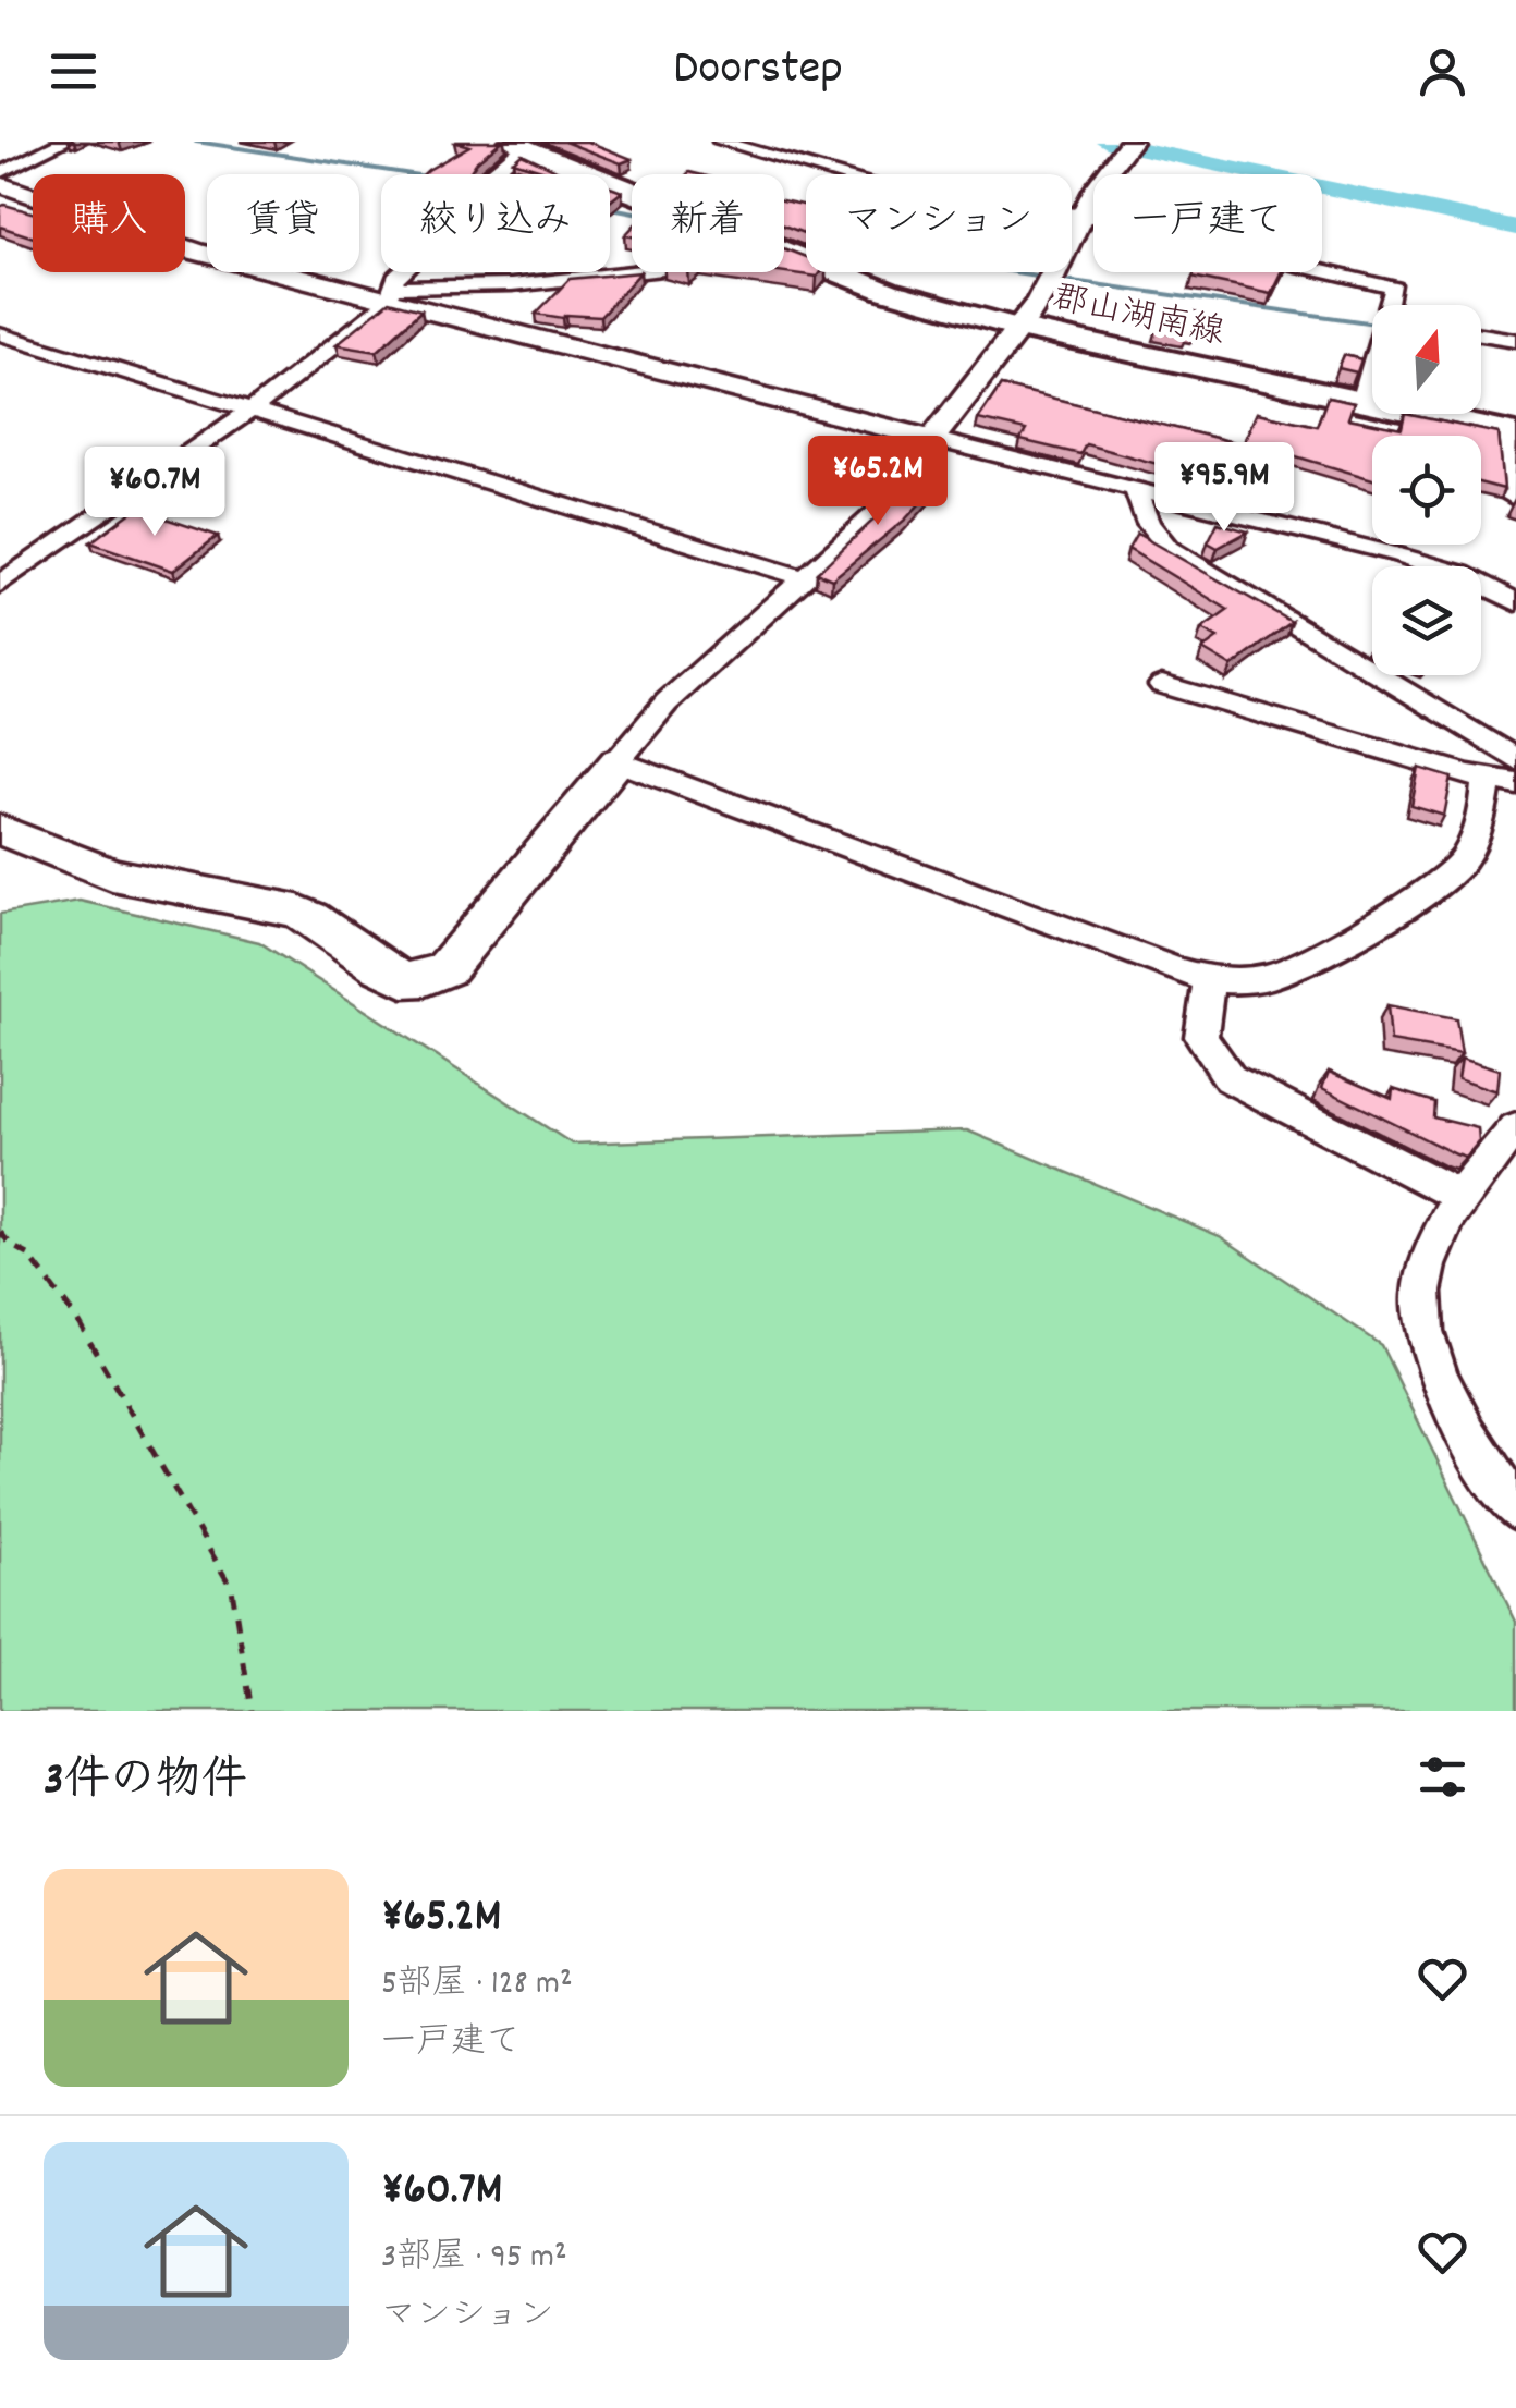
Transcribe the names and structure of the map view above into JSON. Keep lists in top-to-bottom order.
{
  "streets": {
    "main road": ["郡山湖南線"]
  },
  "north": "top",
  "page": {
    "header": "Doorstep",
    "chip": [
      "購入",
      "賃貸",
      "絞り込み",
      "新着",
      "マンション",
      "一戸建て"
    ],
    "price": ["¥65.2M", "¥95.9M", "¥60.7M"],
    "heading": "3件の物件",
    "list": [
      {
        "name": "¥65.2M",
        "note": "5部屋 · 128 m² · 一戸建て"
      },
      {
        "name": "¥60.7M",
        "note": "3部屋 · 95 m² · マンション"
      }
    ]
  }
}
